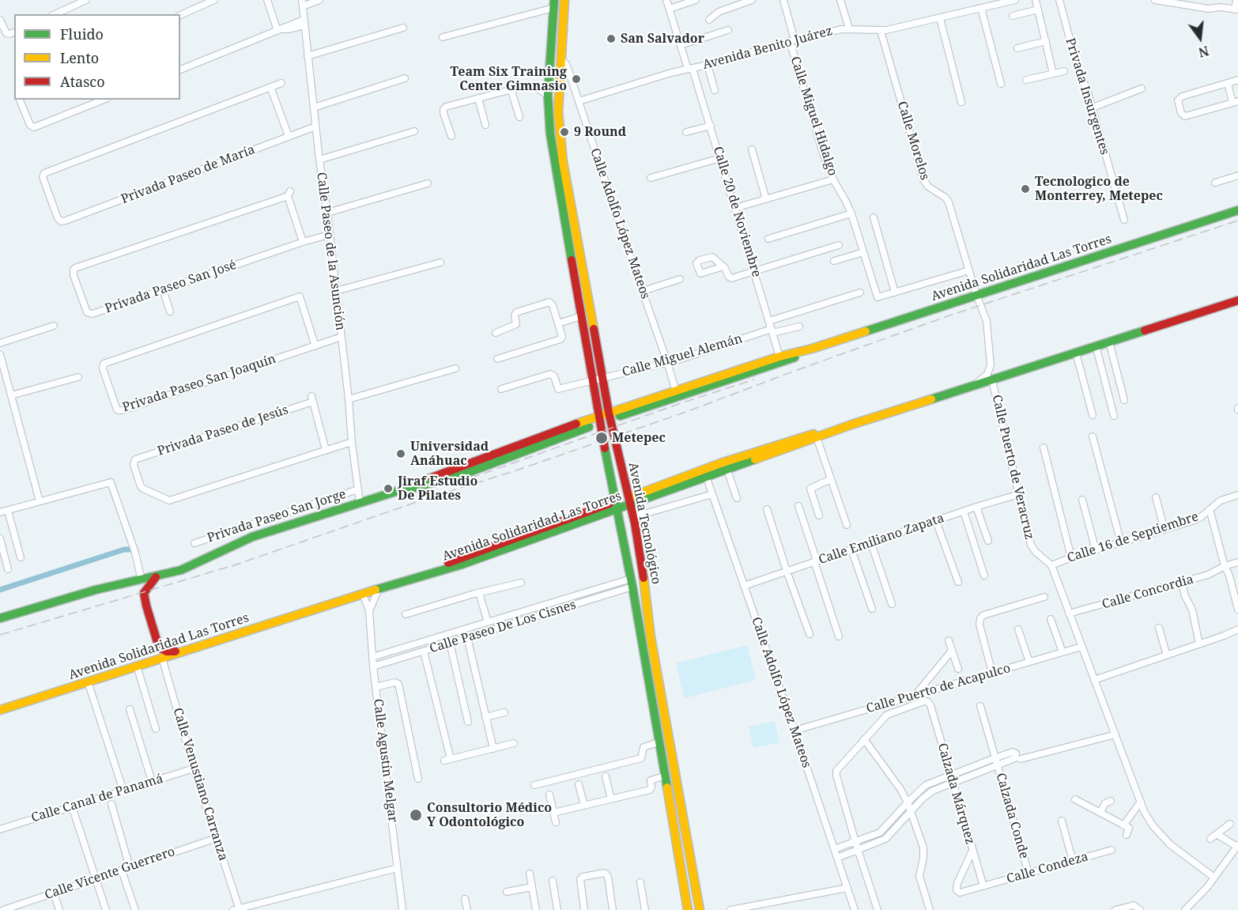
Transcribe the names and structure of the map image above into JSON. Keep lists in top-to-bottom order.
{
  "streets": {
    "main road": ["Avenida Solidaridad Las Torres", "Avenida Tecnológico"],
    "street": [
      "Avenida Benito Juárez",
      "Privada Insurgentes",
      "Calle Miguel Hidalgo",
      "Calle Morelos",
      "Privada Paseo de María",
      "Calle 20 de Noviembre",
      "Calle Adolfo López Mateos",
      "Calle Paseo de la Asunción",
      "Privada Paseo San José",
      "Calle Miguel Alemán",
      "Privada Paseo San Joaquín",
      "Privada Paseo de Jesús",
      "Calle Puerto de Veracruz",
      "Privada Paseo San Jorge",
      "Calle 16 de Septiembre",
      "Calle Emiliano Zapata",
      "Calle Concordia",
      "Calle Paseo De Los Cisnes",
      "Calle Puerto de Acapulco",
      "Calle Agustín Melgar",
      "Calle Venustiano Carranza",
      "Calzada Márquez",
      "Calle Canal de Panamá",
      "Calzada Conde",
      "Calle Condeza",
      "Calle Vicente Guerrero"
    ]
  },
  "crossings": [
    ["Avenida Benito Juárez", "Calle Miguel Hidalgo"],
    ["Avenida Benito Juárez", "Calle Morelos"],
    ["Avenida Benito Juárez", "Calle 20 de Noviembre"],
    ["Avenida Benito Juárez", "Calle Adolfo López Mateos"],
    ["Calle Morelos", "Avenida Solidaridad Las Torres"],
    ["Privada Paseo de María", "Calle Paseo de la Asunción"],
    ["Calle 20 de Noviembre", "Avenida Solidaridad Las Torres"],
    ["Calle 20 de Noviembre", "Calle Miguel Alemán"],
    ["Calle Adolfo López Mateos", "Avenida Solidaridad Las Torres"],
    ["Calle Adolfo López Mateos", "Calle Miguel Alemán"],
    ["Calle Adolfo López Mateos", "Avenida Tecnológico"],
    ["Calle Adolfo López Mateos", "Calle Emiliano Zapata"],
    ["Calle Adolfo López Mateos", "Calle Puerto de Acapulco"],
    ["Calle Paseo de la Asunción", "Avenida Solidaridad Las Torres"],
    ["Calle Paseo de la Asunción", "Privada Paseo San José"],
    ["Calle Paseo de la Asunción", "Privada Paseo San Joaquín"],
    ["Calle Paseo de la Asunción", "Privada Paseo San Jorge"],
    ["Avenida Solidaridad Las Torres", "Calle Puerto de Veracruz"],
    ["Avenida Solidaridad Las Torres", "Avenida Tecnológico"],
    ["Avenida Solidaridad Las Torres", "Calle Agustín Melgar"],
    ["Avenida Solidaridad Las Torres", "Calle Venustiano Carranza"],
    ["Calle Miguel Alemán", "Avenida Tecnológico"],
    ["Calle Puerto de Veracruz", "Calle 16 de Septiembre"],
    ["Calle Puerto de Veracruz", "Calle Emiliano Zapata"],
    ["Calle Puerto de Veracruz", "Calle Concordia"],
    ["Calle Puerto de Veracruz", "Calle Puerto de Acapulco"],
    ["Avenida Tecnológico", "Calle Paseo De Los Cisnes"],
    ["Calle Paseo De Los Cisnes", "Calle Agustín Melgar"],
    ["Calle Venustiano Carranza", "Calle Canal de Panamá"],
    ["Calle Venustiano Carranza", "Calle Vicente Guerrero"],
    ["Calzada Márquez", "Calle Condeza"],
    ["Calzada Conde", "Calle Condeza"]
  ],
  "places": [
    "San Salvador",
    "Team Six Training Center Gimnasio",
    "9 Round",
    "Tecnologico de Monterrey, Metepec",
    "Metepec",
    "Universidad Anáhuac",
    "Jiraf Estudio De Pilates",
    "Consultorio Médico Y Odontológico"
  ],
  "legend": ["Fluido", "Lento", "Atasco"],
  "north": "bottom"
}
